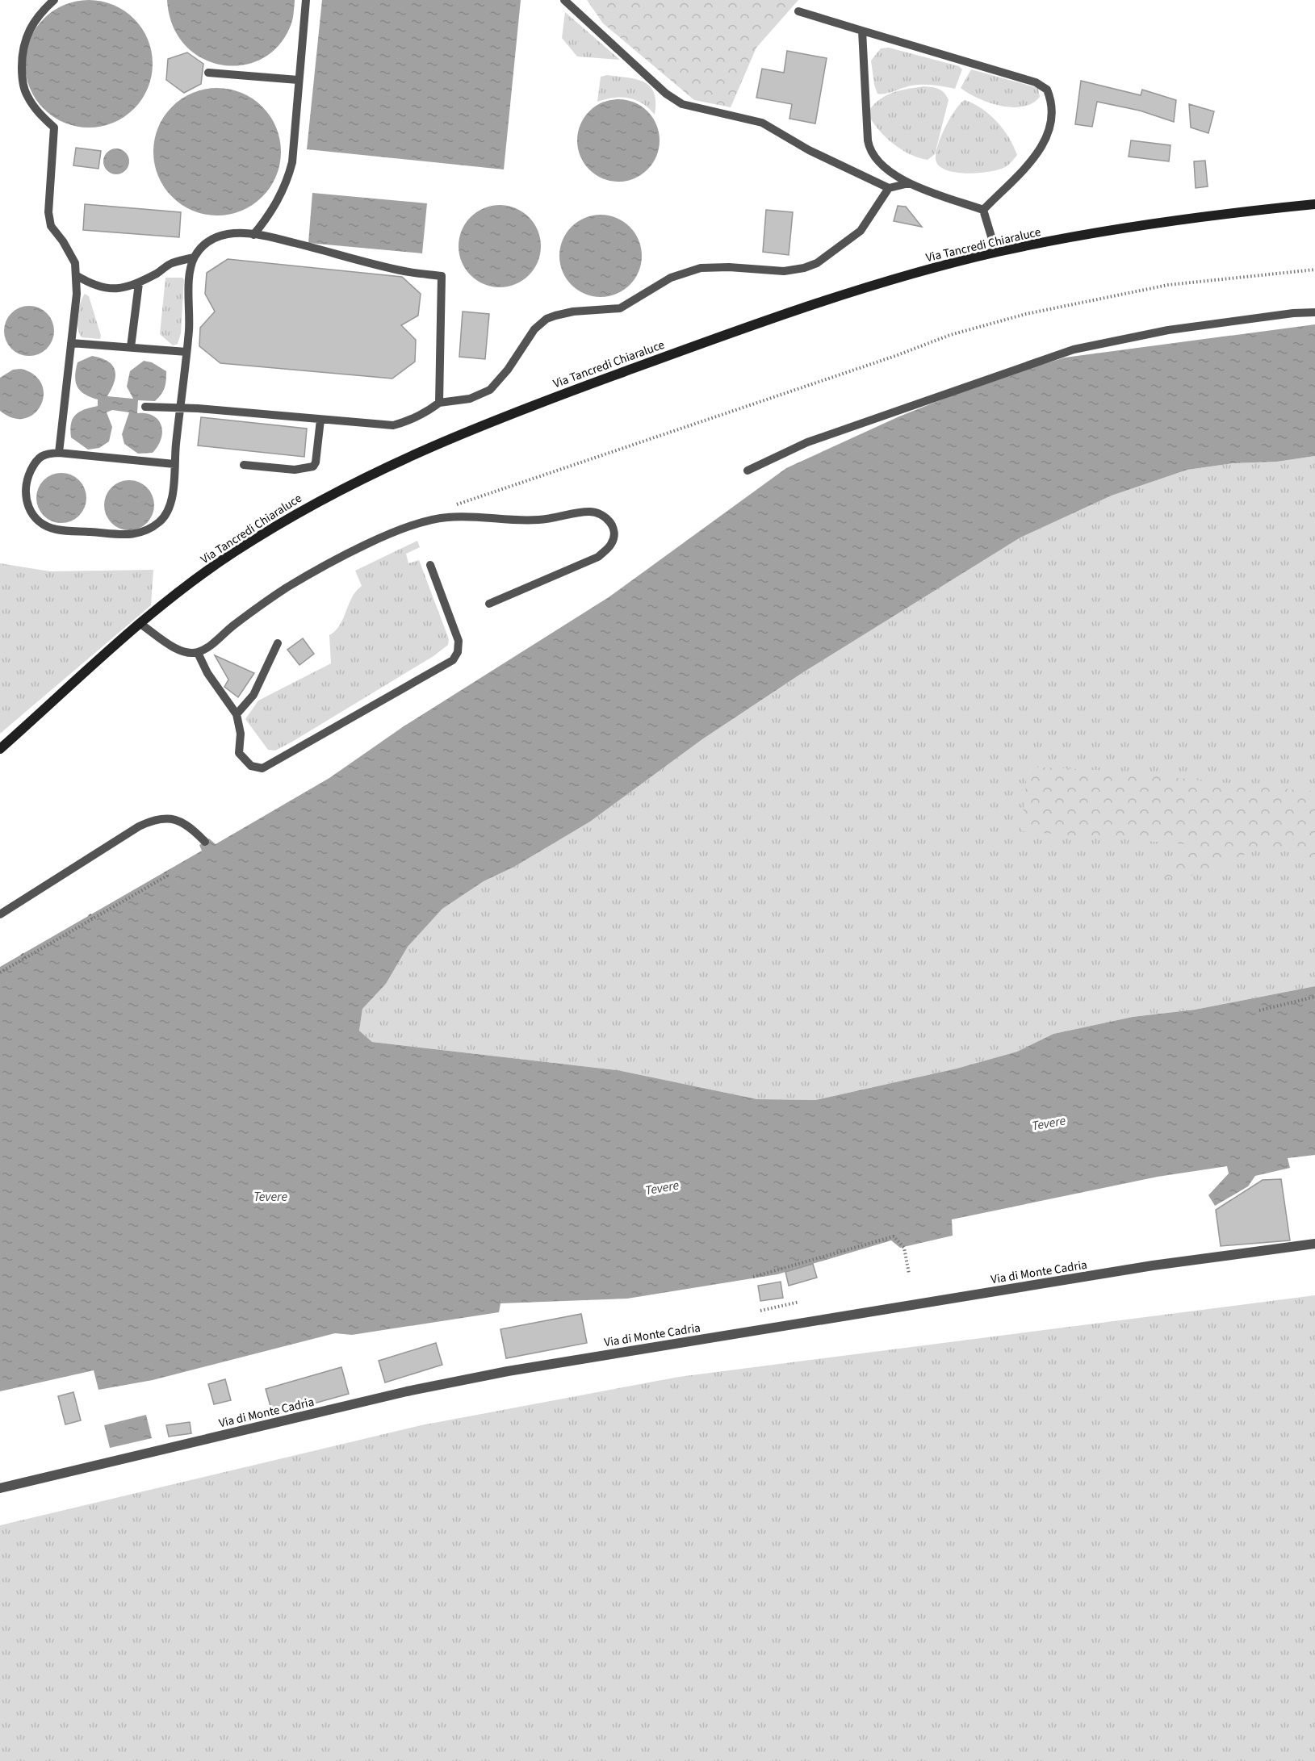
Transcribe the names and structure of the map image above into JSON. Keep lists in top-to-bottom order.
{
  "streets": {
    "street": ["Via Tancredi Chiaraluce", "Via di Monte Cadria"]
  },
  "water": ["Tevere"]
}
